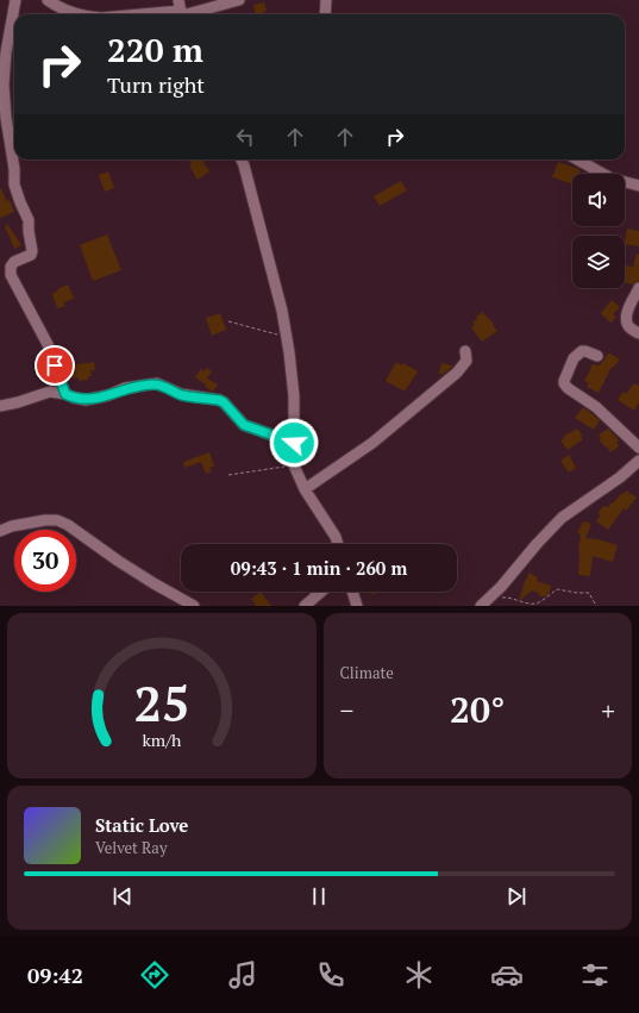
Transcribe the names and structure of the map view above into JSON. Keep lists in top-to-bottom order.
{
  "page": {
    "turn": ["220 m", "Turn right"],
    "limit": "30",
    "trip": "09:43 · 1 min · 260 m",
    "tile": "Climate",
    "heat": ["−", "20°", "+"],
    "song": ["Static Love", "Velvet Ray"],
    "tabs": "09:42",
    "gauge": ["25", "km/h"]
  }
}
